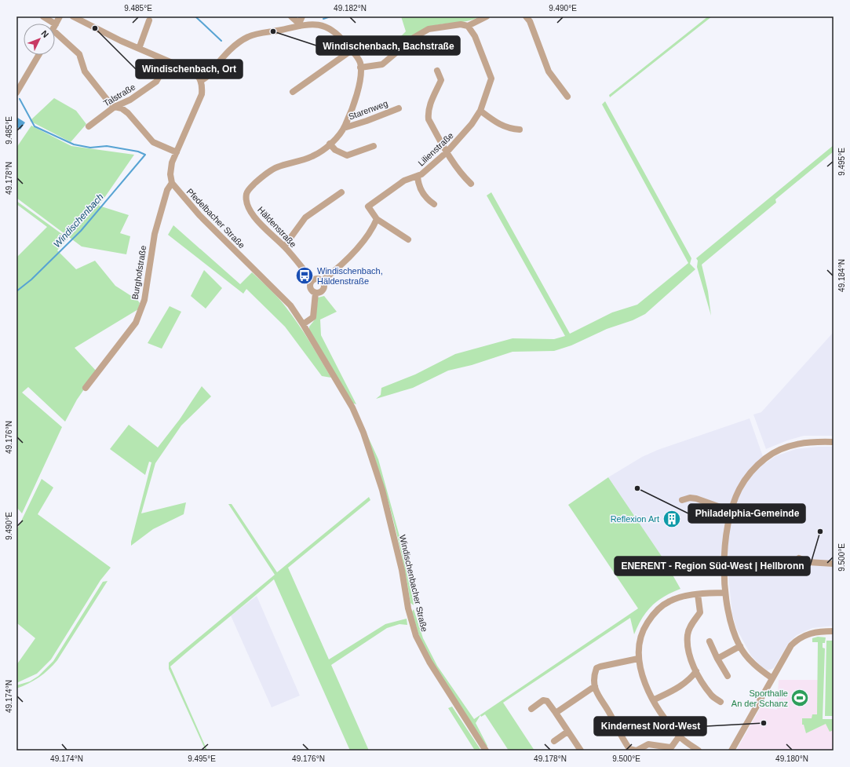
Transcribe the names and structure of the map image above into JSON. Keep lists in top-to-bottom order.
{
  "streets": {
    "street": [
      "Talstraße",
      "Starenweg",
      "Lilienstraße",
      "Pfedelbacher Straße",
      "Häldenstraße",
      "Burghofstraße",
      "Windischenbacher Straße"
    ]
  },
  "crossings": [
    ["Starenweg", "Häldenstraße"],
    ["Pfedelbacher Straße", "Burghofstraße"],
    ["Pfedelbacher Straße", "Windischenbacher Straße"]
  ],
  "water": ["Windischenbach"],
  "places": {
    "other": [
      "Windischenbach, Ort",
      "Windischenbach, Bachstraße",
      "Philadelphia-Gemeinde",
      "ENERENT - Region Süd-West | Hellbronn",
      "Kindernest Nord-West"
    ],
    "bus stop": ["Windischenbach, Häldenstraße"],
    "building": ["Reflexion Art"],
    "sports": ["Sporthalle An der Schanz"]
  },
  "north": "top right",
  "coordinates": [
    "9.485°E",
    "49.182°N",
    "9.490°E",
    "9.495°E",
    "49.178°N",
    "49.184°N",
    "49.176°N",
    "9.500°E",
    "49.174°N",
    "49.180°N"
  ]
}
